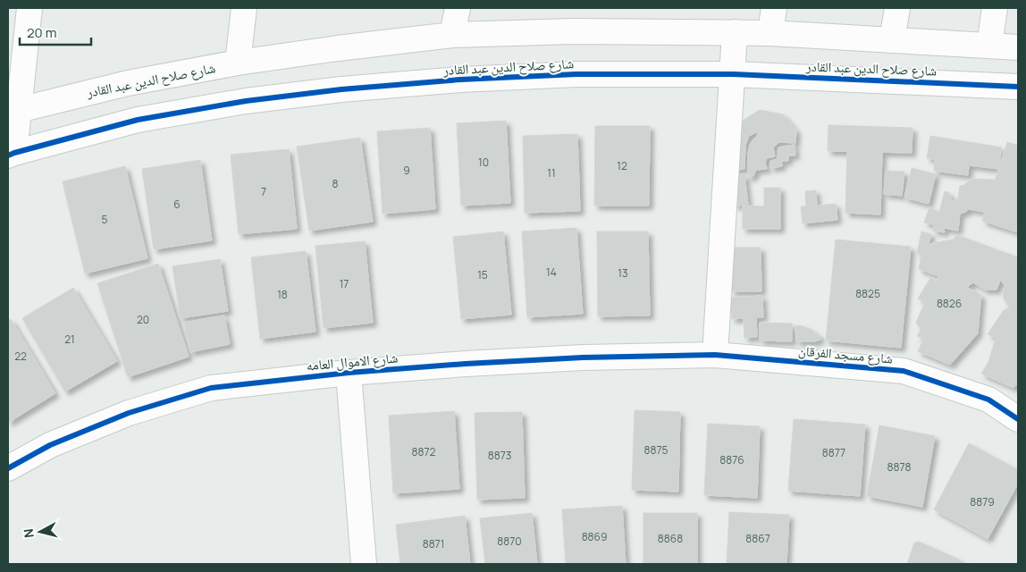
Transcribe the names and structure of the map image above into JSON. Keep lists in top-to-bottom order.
{
  "streets": {
    "street": ["شارع صلاح الدين عبد القادر", "شارع مسجد الفرقان", "شارع الاموال العامه"]
  },
  "crossings": [
    ["شارع مسجد الفرقان", "شارع الاموال العامه"]
  ],
  "house_numbers": [
    "10",
    "12",
    "9",
    "11",
    "8",
    "7",
    "6",
    "5",
    "14",
    "13",
    "15",
    "17",
    "8825",
    "18",
    "8826",
    "20",
    "21",
    "22",
    "8875",
    "8872",
    "8877",
    "8873",
    "8876",
    "8878",
    "8879",
    "8869",
    "8868",
    "8867",
    "8870",
    "8871"
  ],
  "scale_bar": "20 m",
  "north": "left"
}
